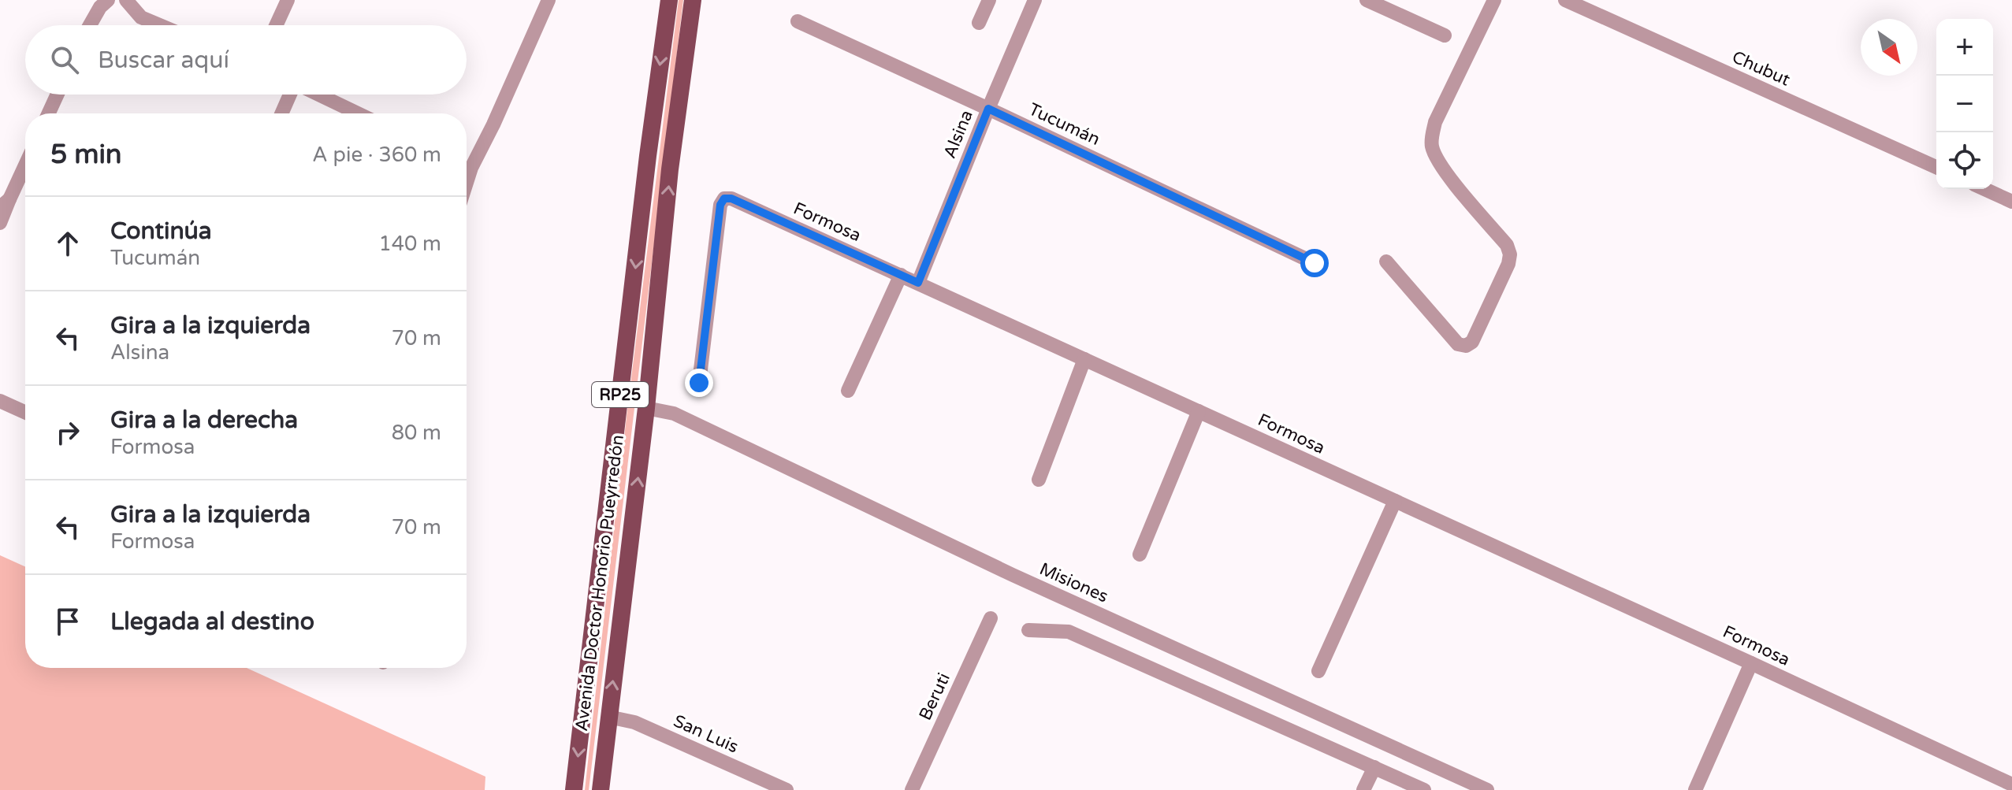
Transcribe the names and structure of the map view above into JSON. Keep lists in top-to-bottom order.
{
  "streets": {
    "main road": ["RP25", "Avenida Doctor Honorio Pueyrredón"],
    "street": [
      "Chubut",
      "Tucumán",
      "Alsina",
      "Formosa",
      "Misiones",
      "Beruti",
      "San Luis"
    ]
  },
  "crossings": [
    ["Tucumán", "Alsina"],
    ["Alsina", "Formosa"],
    ["Misiones", "Avenida Doctor Honorio Pueyrredón"],
    ["Avenida Doctor Honorio Pueyrredón", "San Luis"]
  ],
  "north": "bottom right",
  "page": {
    "map_buttons": ["+", "−"],
    "search": "Buscar aquí",
    "heading": ["5 min", "A pie · 360 m"],
    "list": [
      ["Continúa", "Tucumán", "140 m"],
      ["Gira a la izquierda", "Alsina", "70 m"],
      ["Gira a la derecha", "Formosa", "80 m"],
      ["Gira a la izquierda", "Formosa", "70 m"],
      "Llegada al destino"
    ]
  }
}
